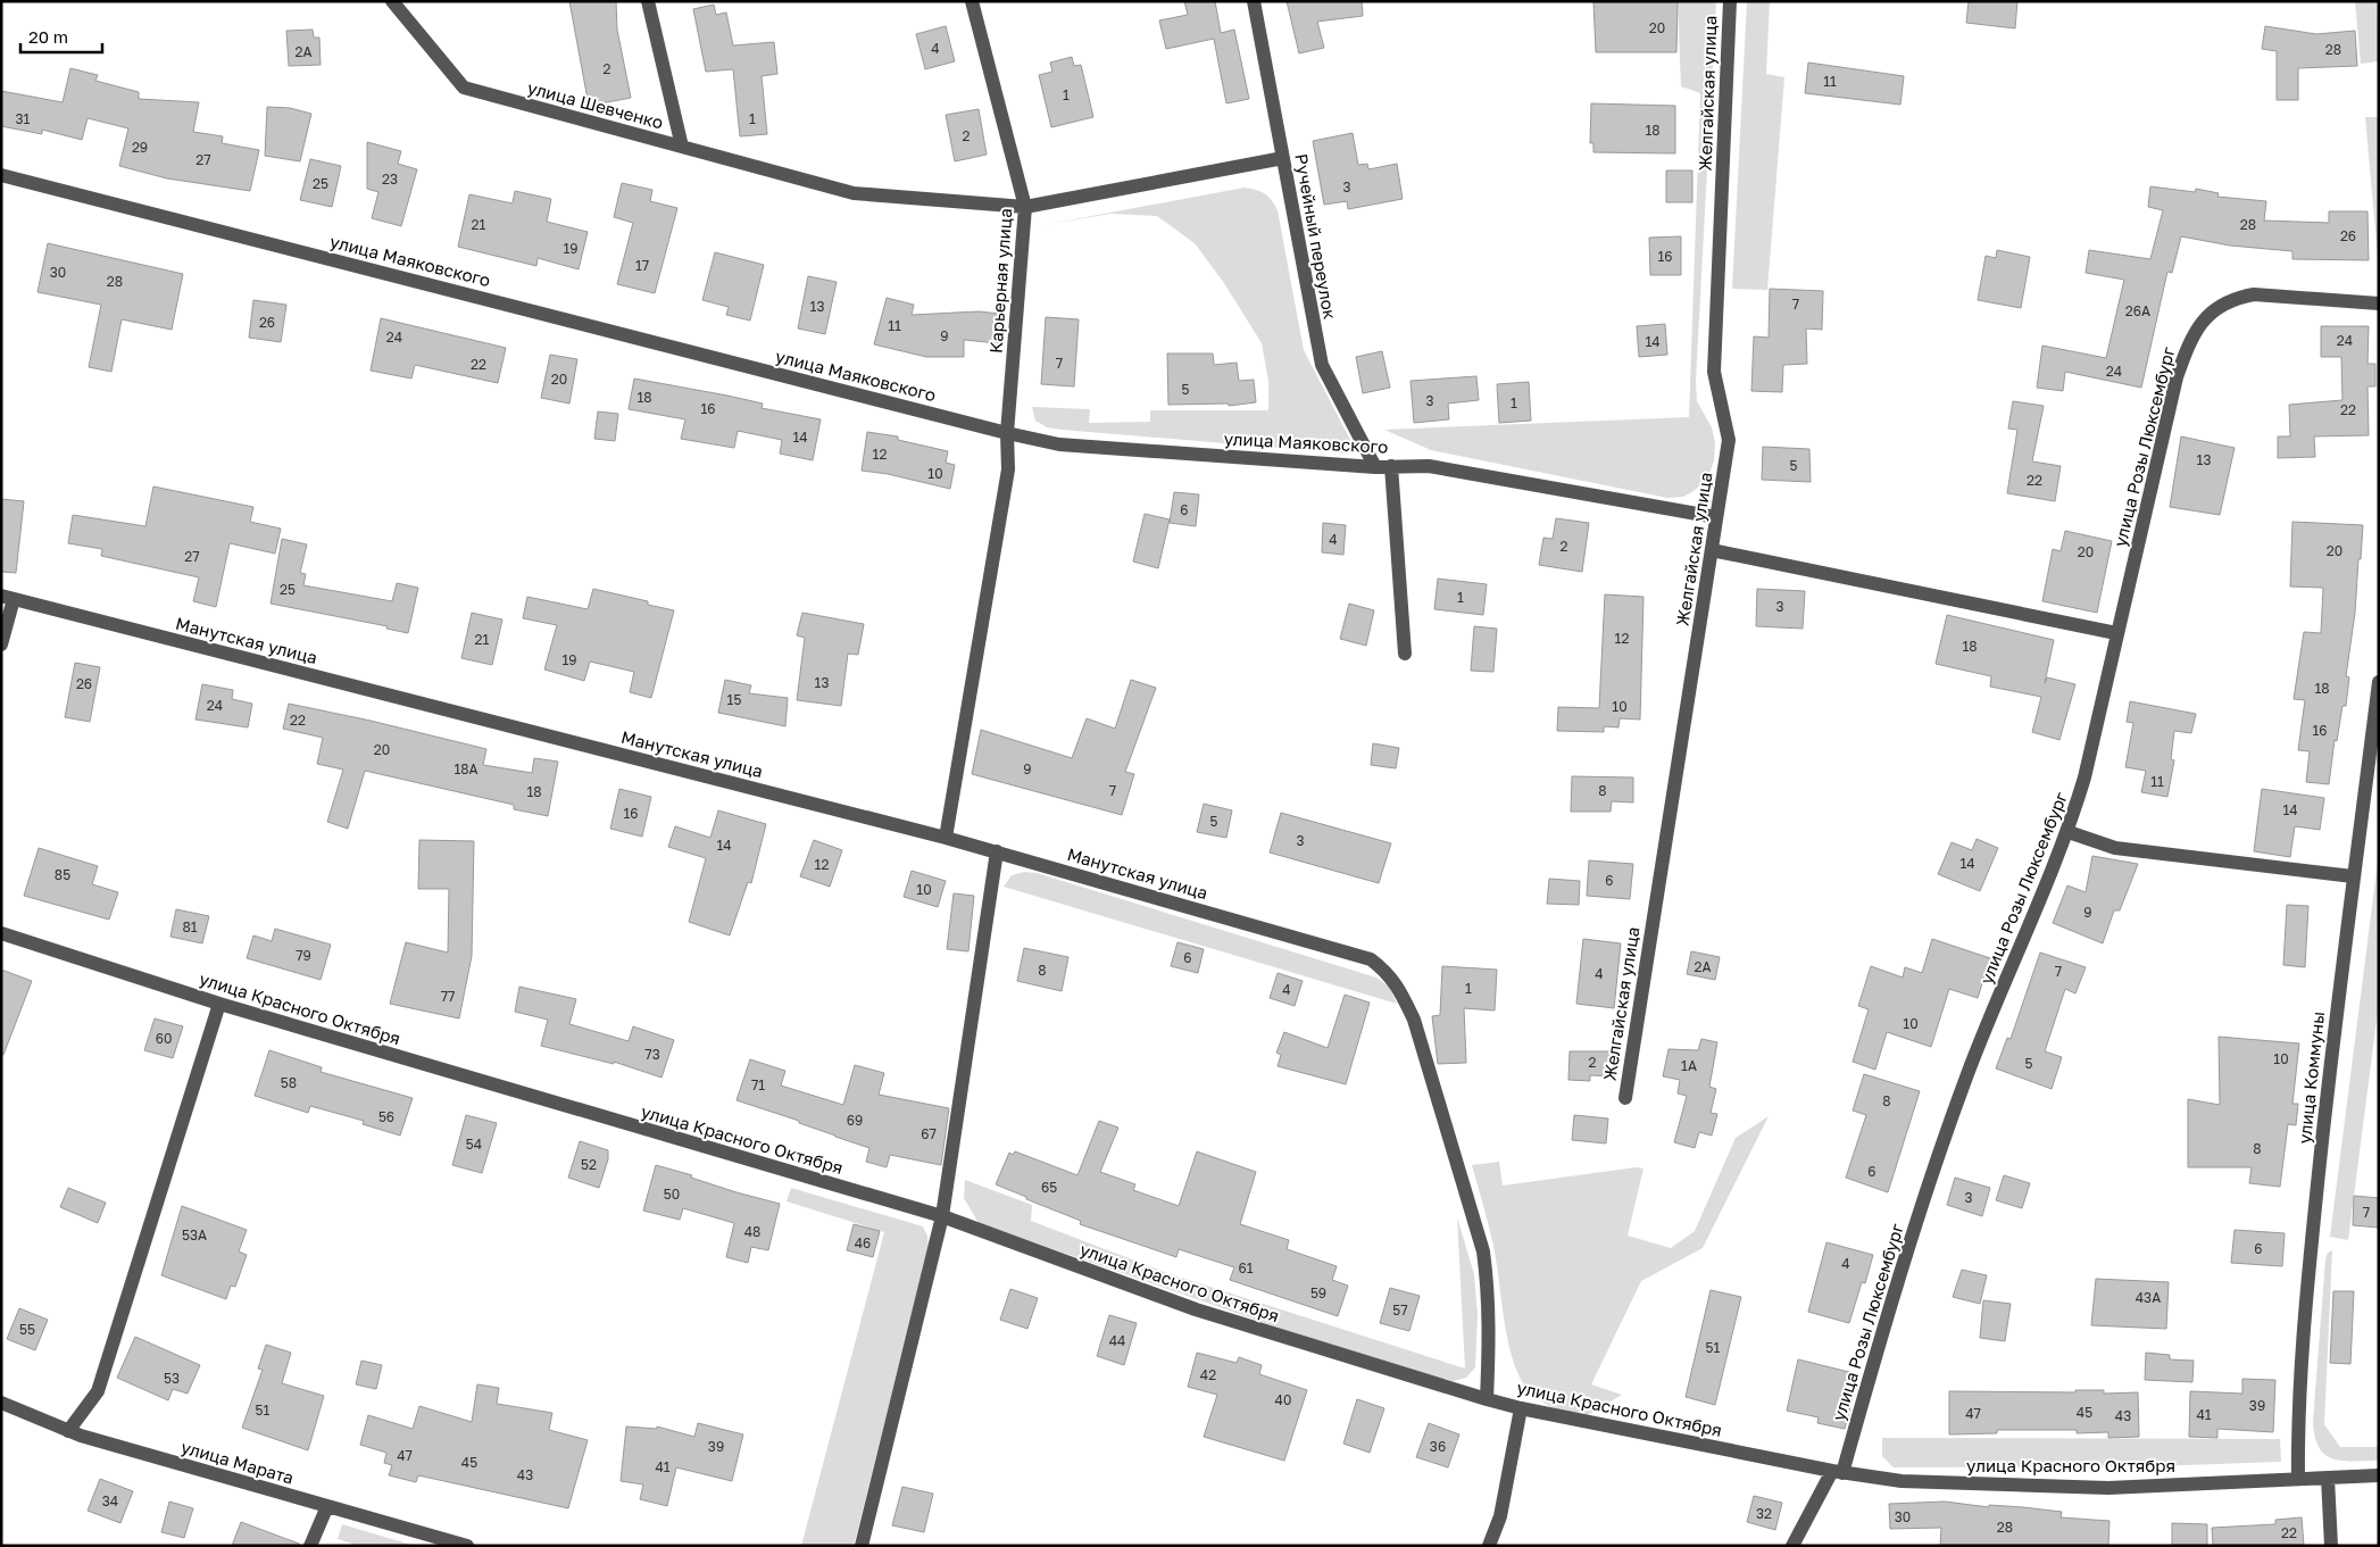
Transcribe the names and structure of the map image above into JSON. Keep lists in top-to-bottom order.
{
  "streets": {
    "street": [
      "Желгайская улица",
      "улица Шевченко",
      "Ручейный переулок",
      "улица Маяковского",
      "Карьерная улица",
      "улица Розы Люксембург",
      "Манутская улица",
      "улица Красного Октября",
      "улица Коммуны",
      "улица Марата"
    ]
  },
  "crossings": [
    ["Желгайская улица", "улица Маяковского"],
    ["Ручейный переулок", "улица Маяковского"],
    ["улица Маяковского", "Карьерная улица"],
    ["Карьерная улица", "Манутская улица"],
    ["улица Розы Люксембург", "улица Красного Октября"],
    ["Манутская улица", "улица Красного Октября"],
    ["улица Красного Октября", "улица Коммуны"]
  ],
  "house_numbers": [
    "20",
    "4",
    "28",
    "2А",
    "2",
    "11",
    "1",
    "31",
    "1",
    "18",
    "2",
    "29",
    "27",
    "23",
    "25",
    "3",
    "21",
    "28",
    "26",
    "19",
    "16",
    "17",
    "30",
    "28",
    "7",
    "13",
    "26А",
    "26",
    "11",
    "9",
    "24",
    "24",
    "14",
    "7",
    "22",
    "24",
    "20",
    "5",
    "18",
    "3",
    "1",
    "16",
    "22",
    "14",
    "12",
    "13",
    "5",
    "10",
    "22",
    "6",
    "4",
    "2",
    "20",
    "20",
    "27",
    "25",
    "1",
    "3",
    "12",
    "21",
    "18",
    "19",
    "13",
    "26",
    "18",
    "15",
    "24",
    "10",
    "22",
    "16",
    "20",
    "18А",
    "9",
    "11",
    "7",
    "8",
    "18",
    "14",
    "16",
    "5",
    "3",
    "14",
    "14",
    "12",
    "85",
    "6",
    "10",
    "9",
    "81",
    "79",
    "6",
    "2А",
    "8",
    "7",
    "4",
    "1",
    "4",
    "77",
    "10",
    "60",
    "73",
    "10",
    "2",
    "5",
    "1А",
    "58",
    "71",
    "8",
    "56",
    "69",
    "67",
    "54",
    "8",
    "52",
    "6",
    "65",
    "50",
    "3",
    "7",
    "48",
    "53А",
    "46",
    "6",
    "4",
    "61",
    "59",
    "43А",
    "57",
    "55",
    "44",
    "51",
    "42",
    "53",
    "40",
    "39",
    "51",
    "45",
    "47",
    "41",
    "43",
    "39",
    "36",
    "47",
    "45",
    "41",
    "43",
    "34",
    "32",
    "30",
    "28",
    "22"
  ],
  "scale_bar": "20 m"
}
